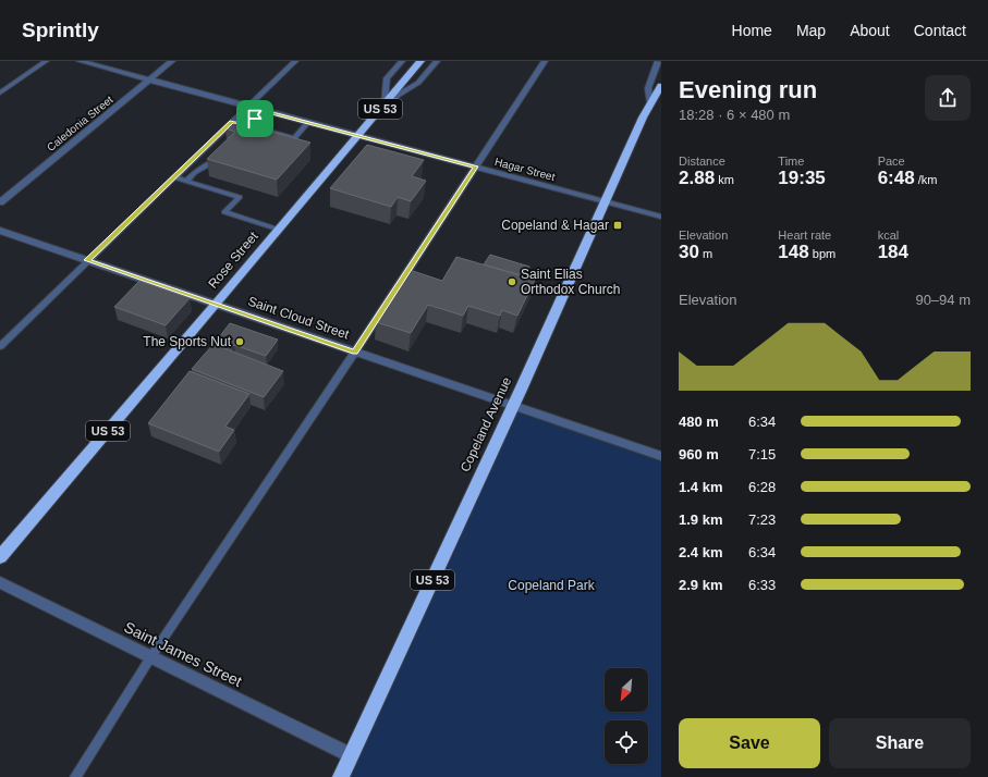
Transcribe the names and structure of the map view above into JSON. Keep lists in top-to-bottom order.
{
  "streets": {
    "highway": ["US 53", "Rose Street", "Copeland Avenue"],
    "street": [
      "Caledonia Street",
      "Hagar Street",
      "Saint Cloud Street",
      "Saint James Street"
    ]
  },
  "crossings": [
    ["Caledonia Street", "Hagar Street"],
    ["Hagar Street", "Rose Street"],
    ["Hagar Street", "Copeland Avenue"],
    ["Rose Street", "Saint Cloud Street"],
    ["Saint Cloud Street", "Copeland Avenue"],
    ["Copeland Avenue", "Saint James Street"]
  ],
  "parks": ["Copeland Park"],
  "places": {
    "transit": ["Copeland & Hagar"],
    "other": ["Saint Elias Orthodox Church", "The Sports Nut"]
  },
  "north": "bottom left",
  "page": {
    "header": "Sprintly",
    "nav": [
      "Home",
      "Map",
      "About",
      "Contact"
    ],
    "heading": ["Evening run", "18:28 · 6 × 480 m"],
    "stats": [
      ["Distance", "2.88 km"],
      ["Time", "19:35"],
      ["Pace", "6:48 /km"],
      ["Elevation", "30 m"],
      ["Heart rate", "148 bpm"],
      ["kcal", "184"]
    ],
    "chart": ["Elevation", "90–94 m"],
    "list": [
      {
        "name": "480 m",
        "note": "6:34"
      },
      {
        "name": "960 m",
        "note": "7:15"
      },
      {
        "name": "1.4 km",
        "note": "6:28"
      },
      {
        "name": "1.9 km",
        "note": "7:23"
      },
      {
        "name": "2.4 km",
        "note": "6:34"
      },
      {
        "name": "2.9 km",
        "note": "6:33"
      }
    ],
    "buttons": ["Save", "Share"]
  }
}
